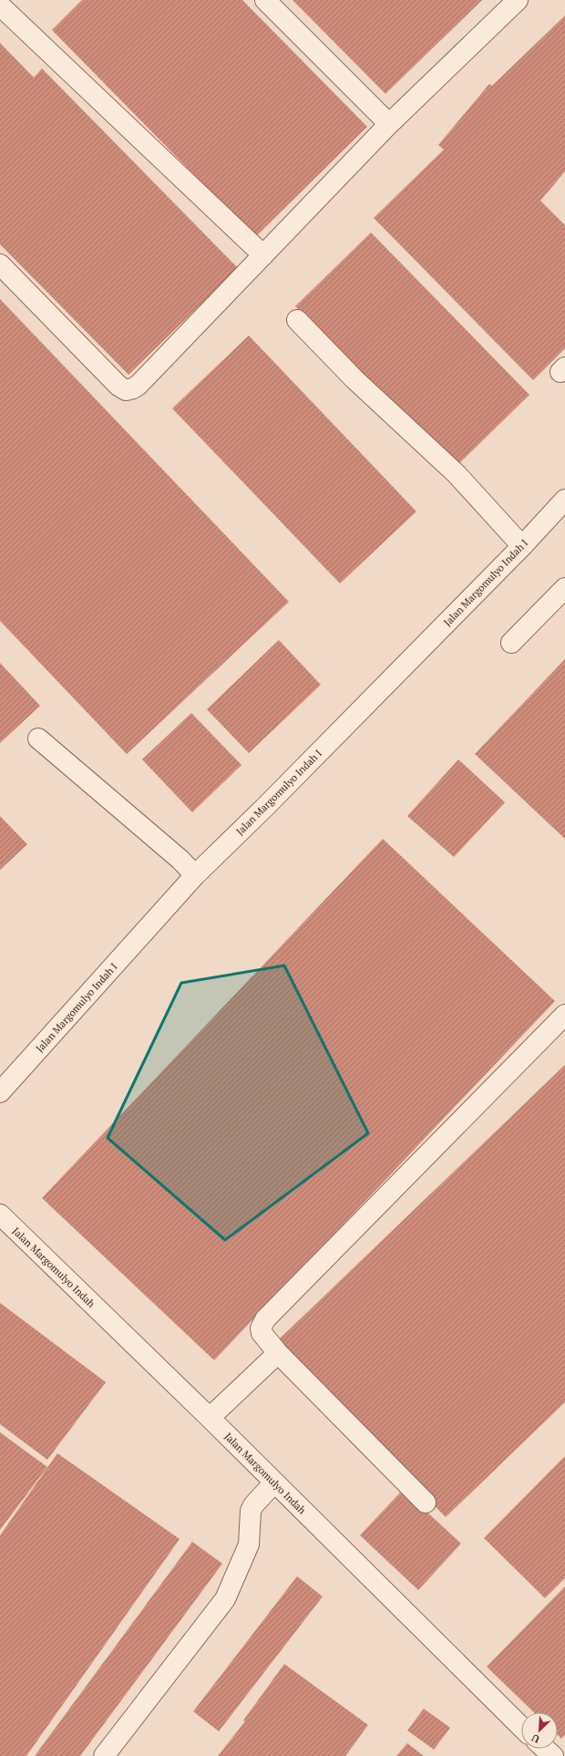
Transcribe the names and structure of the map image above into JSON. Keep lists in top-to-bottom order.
{
  "streets": {
    "lane": ["Jalan Margomulyo Indah I", "Jalan Margomulyo Indah"]
  },
  "north": "bottom left"
}
